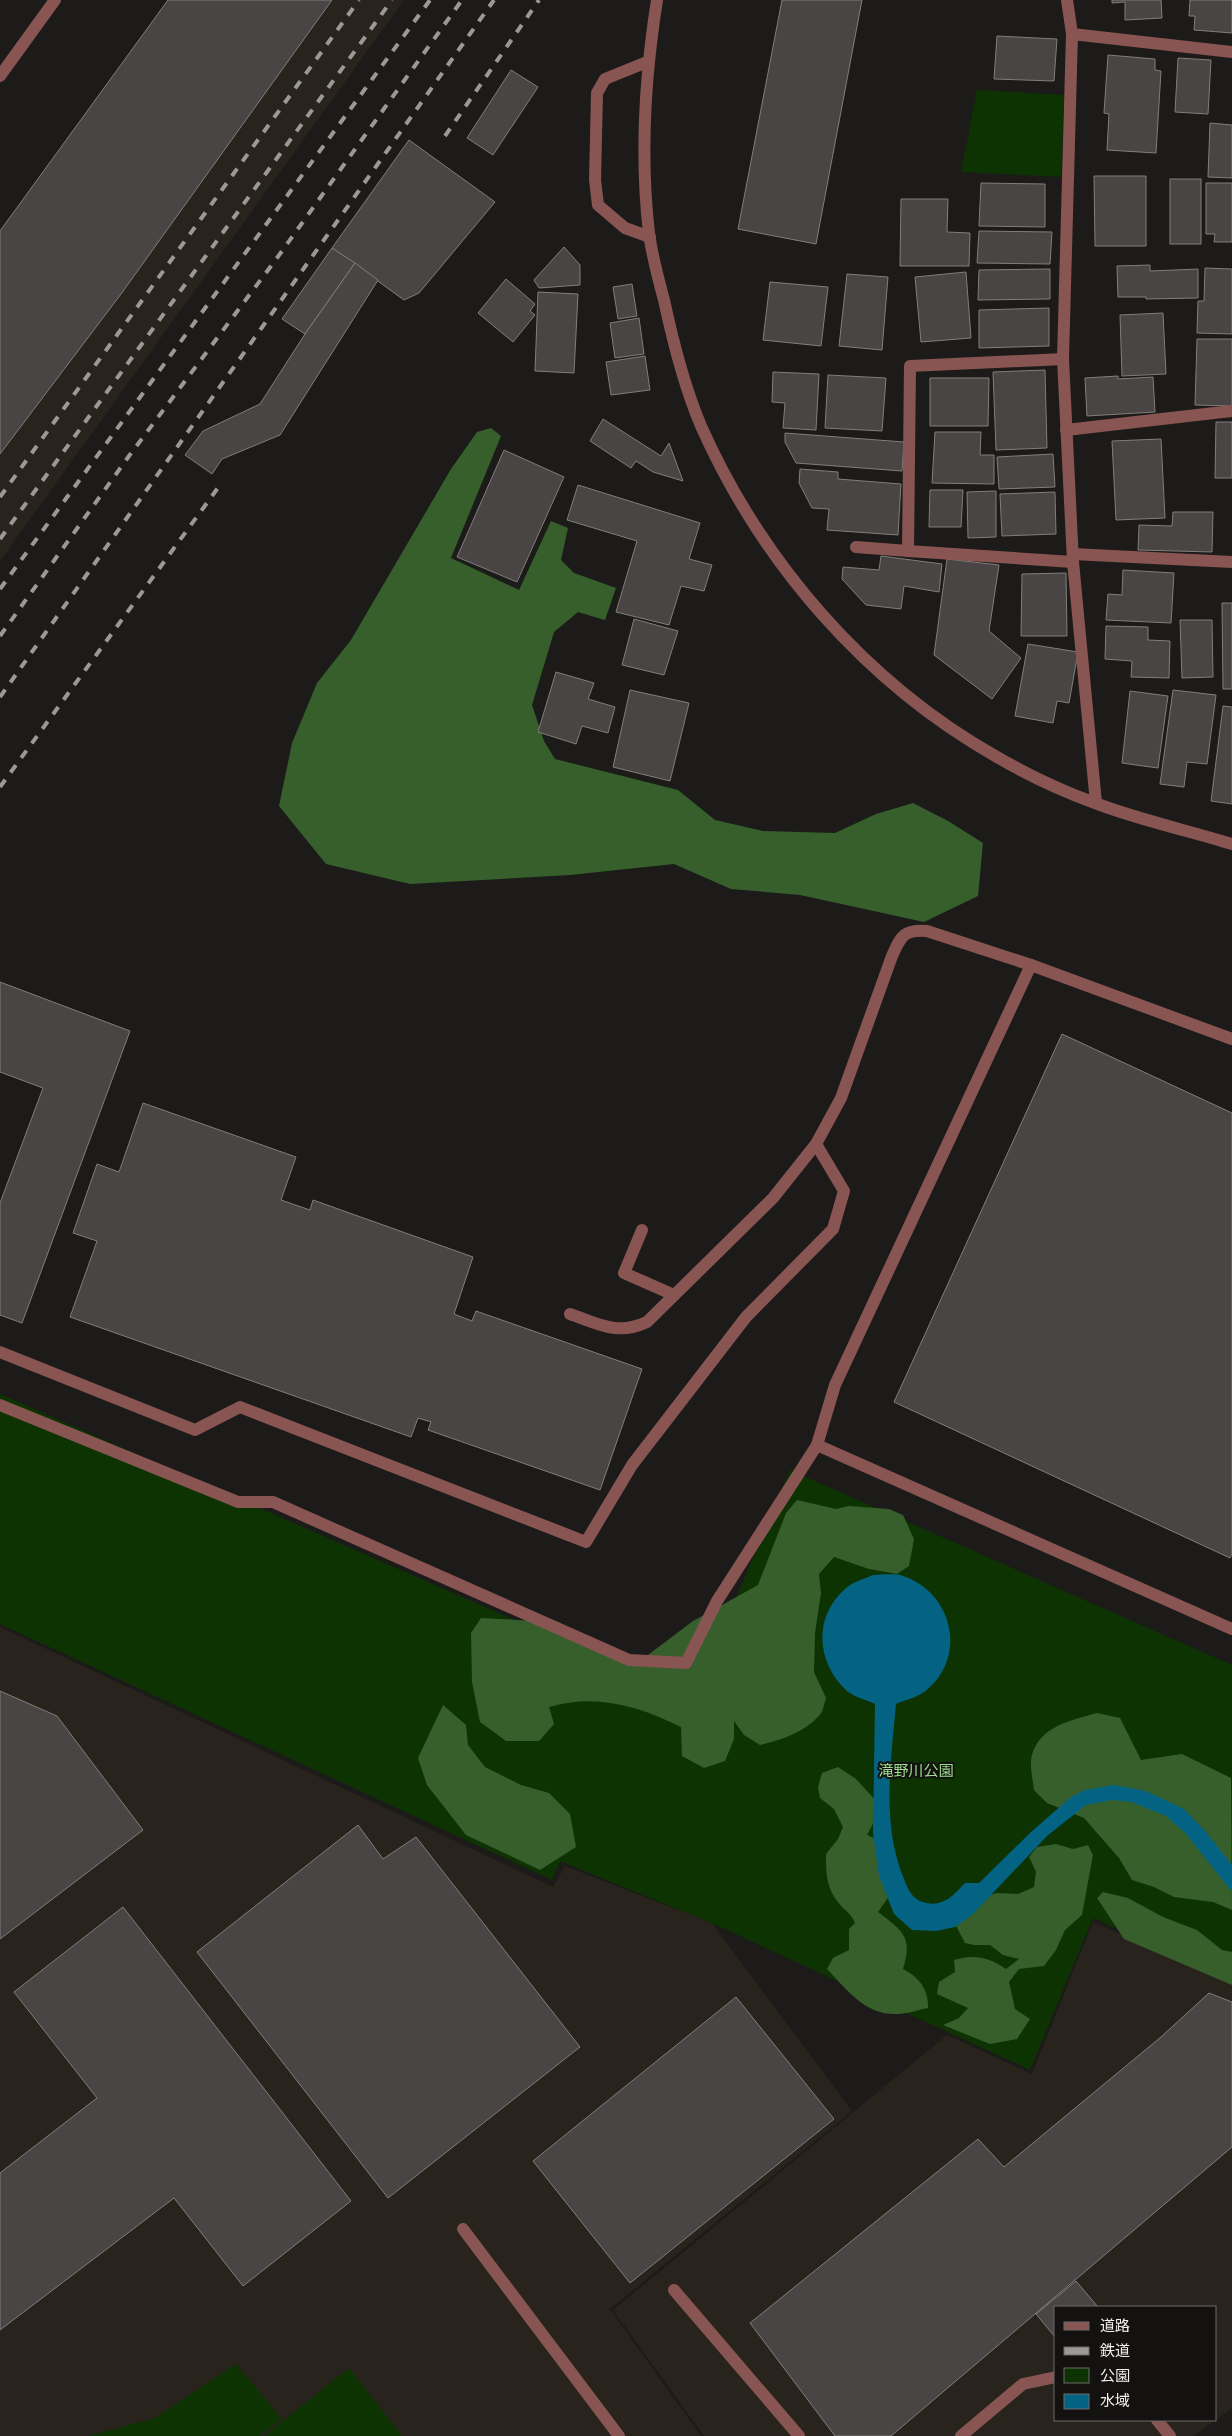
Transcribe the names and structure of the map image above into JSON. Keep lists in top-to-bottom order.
{
  "parks": ["滝野川公園"],
  "legend": [
    "道路",
    "鉄道",
    "公園",
    "水域"
  ]
}
